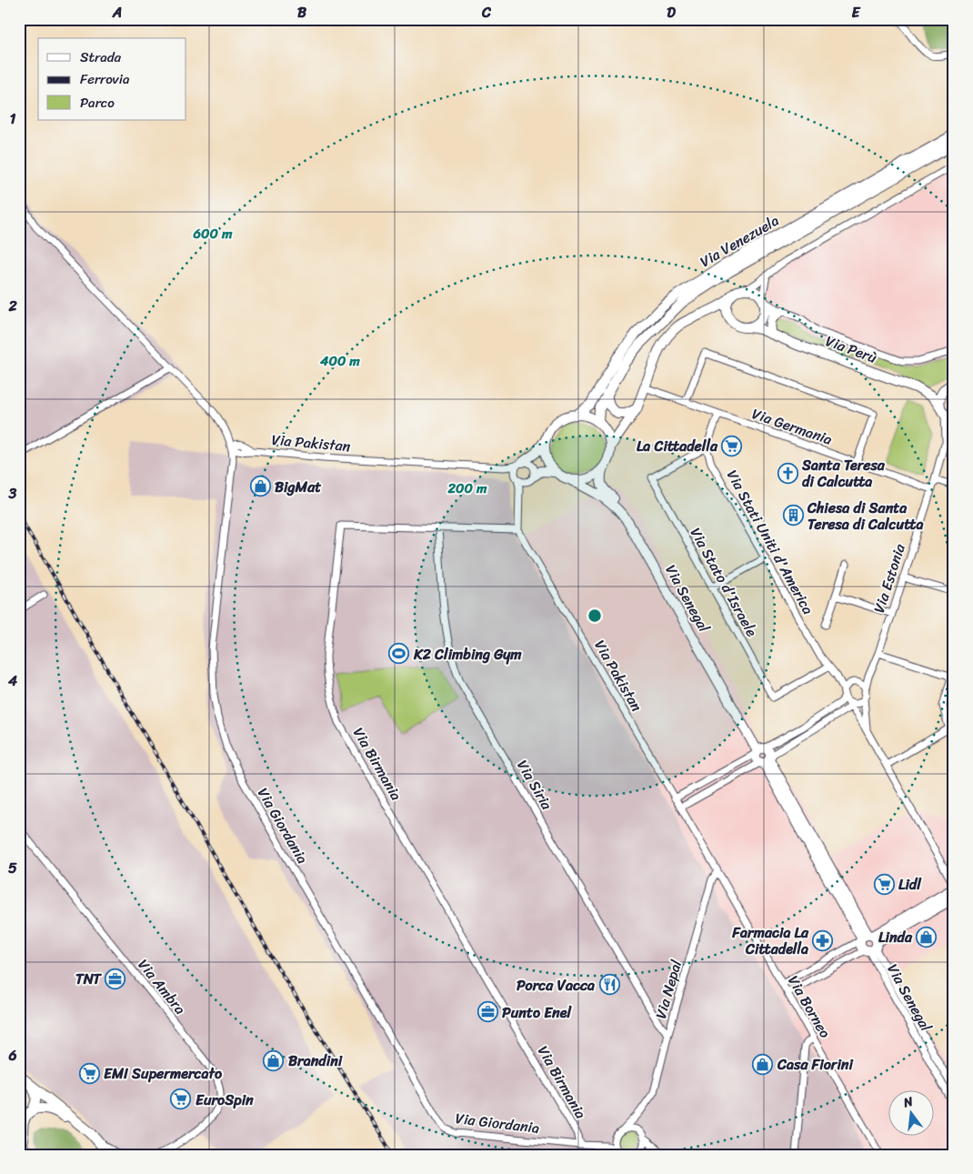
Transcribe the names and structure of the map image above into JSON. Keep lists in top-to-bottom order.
{
  "streets": {
    "main road": ["Via Venezuela", "Via Perù", "Via Senegal"],
    "street": [
      "Via Germania",
      "Via Pakistan",
      "Via Stati Uniti d'America",
      "Via Estonia",
      "Via Stato d'Israele",
      "Via Birmania",
      "Via Siria",
      "Via Giordania",
      "Via Ambra",
      "Via Nepal",
      "Via Borneo"
    ]
  },
  "crossings": [
    ["Via Venezuela", "Via Pakistan"],
    ["Via Venezuela", "Via Senegal"],
    ["Via Perù", "Via Estonia"],
    ["Via Germania", "Via Estonia"],
    ["Via Pakistan", "Via Birmania"],
    ["Via Pakistan", "Via Giordania"],
    ["Via Pakistan", "Via Nepal"],
    ["Via Pakistan", "Via Borneo"],
    ["Via Stati Uniti d'America", "Via Estonia"],
    ["Via Stati Uniti d'America", "Via Stato d'Israele"],
    ["Via Birmania", "Via Siria"],
    ["Via Birmania", "Via Giordania"],
    ["Via Siria", "Via Nepal"],
    ["Via Giordania", "Via Nepal"],
    ["Via Nepal", "Via Borneo"]
  ],
  "places": {
    "supermarket": [
      "La Cittadella",
      "Lidl",
      "EMI Supermercato",
      "EuroSpin"
    ],
    "church": ["Santa Teresa di Calcutta"],
    "shop": [
      "BigMat",
      "Linda",
      "Brandini",
      "Casa Fiorini"
    ],
    "building": ["Chiesa di Santa Teresa di Calcutta"],
    "sports": ["K2 Climbing Gym"],
    "pharmacy": ["Farmacia La Cittadella"],
    "office": ["TNT", "Punto Enel"],
    "restaurant": ["Porca Vacca"]
  },
  "legend": ["Strada", "Ferrovia", "Parco"],
  "north": "top",
  "grid": {
    "columns": [
      "A",
      "B",
      "C",
      "D",
      "E"
    ],
    "rows": [
      "1",
      "2",
      "3",
      "4",
      "5",
      "6"
    ]
  },
  "rings": ["600 m", "400 m", "200 m"]
}
